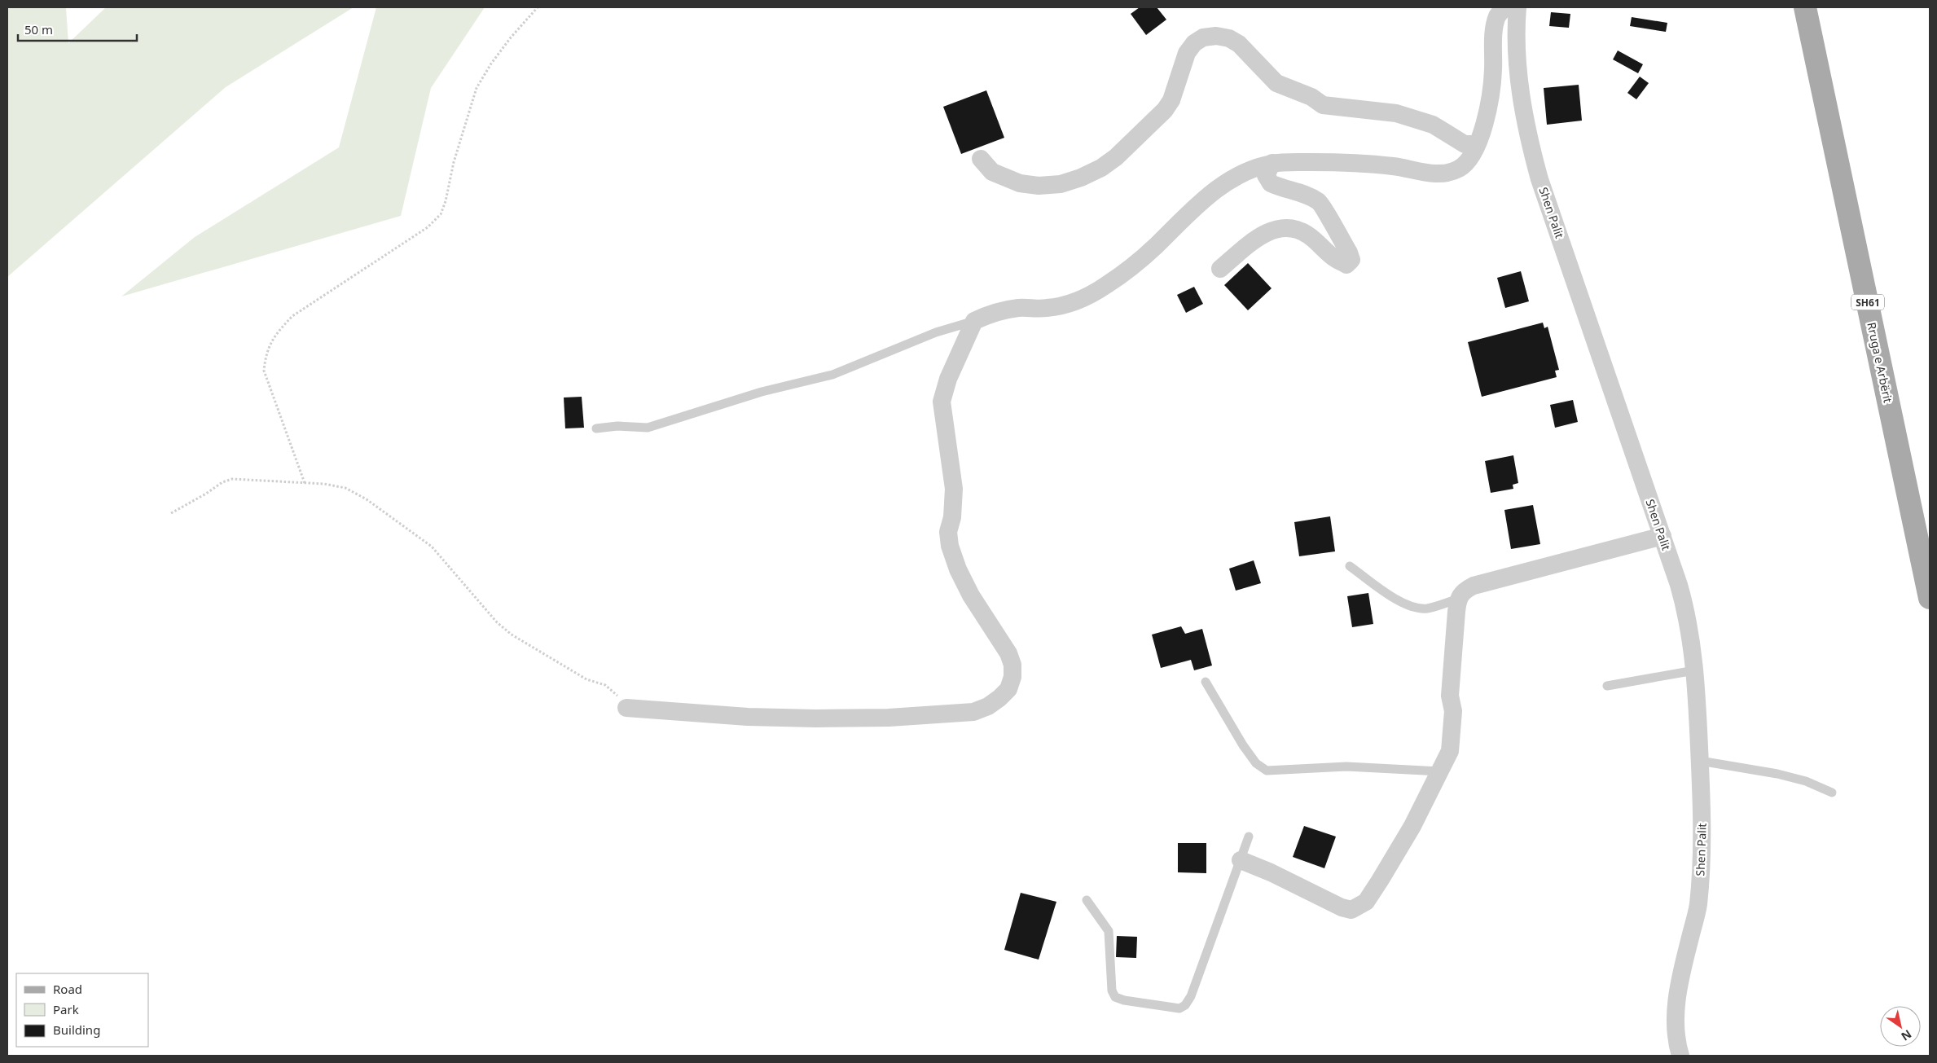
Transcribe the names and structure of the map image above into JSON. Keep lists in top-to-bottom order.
{
  "streets": {
    "main road": ["SH61", "Rruga e Arbërit"],
    "street": ["Shen Palit"]
  },
  "legend": ["Road", "Park", "Building"],
  "scale_bar": "50 m",
  "north": "bottom right"
}
